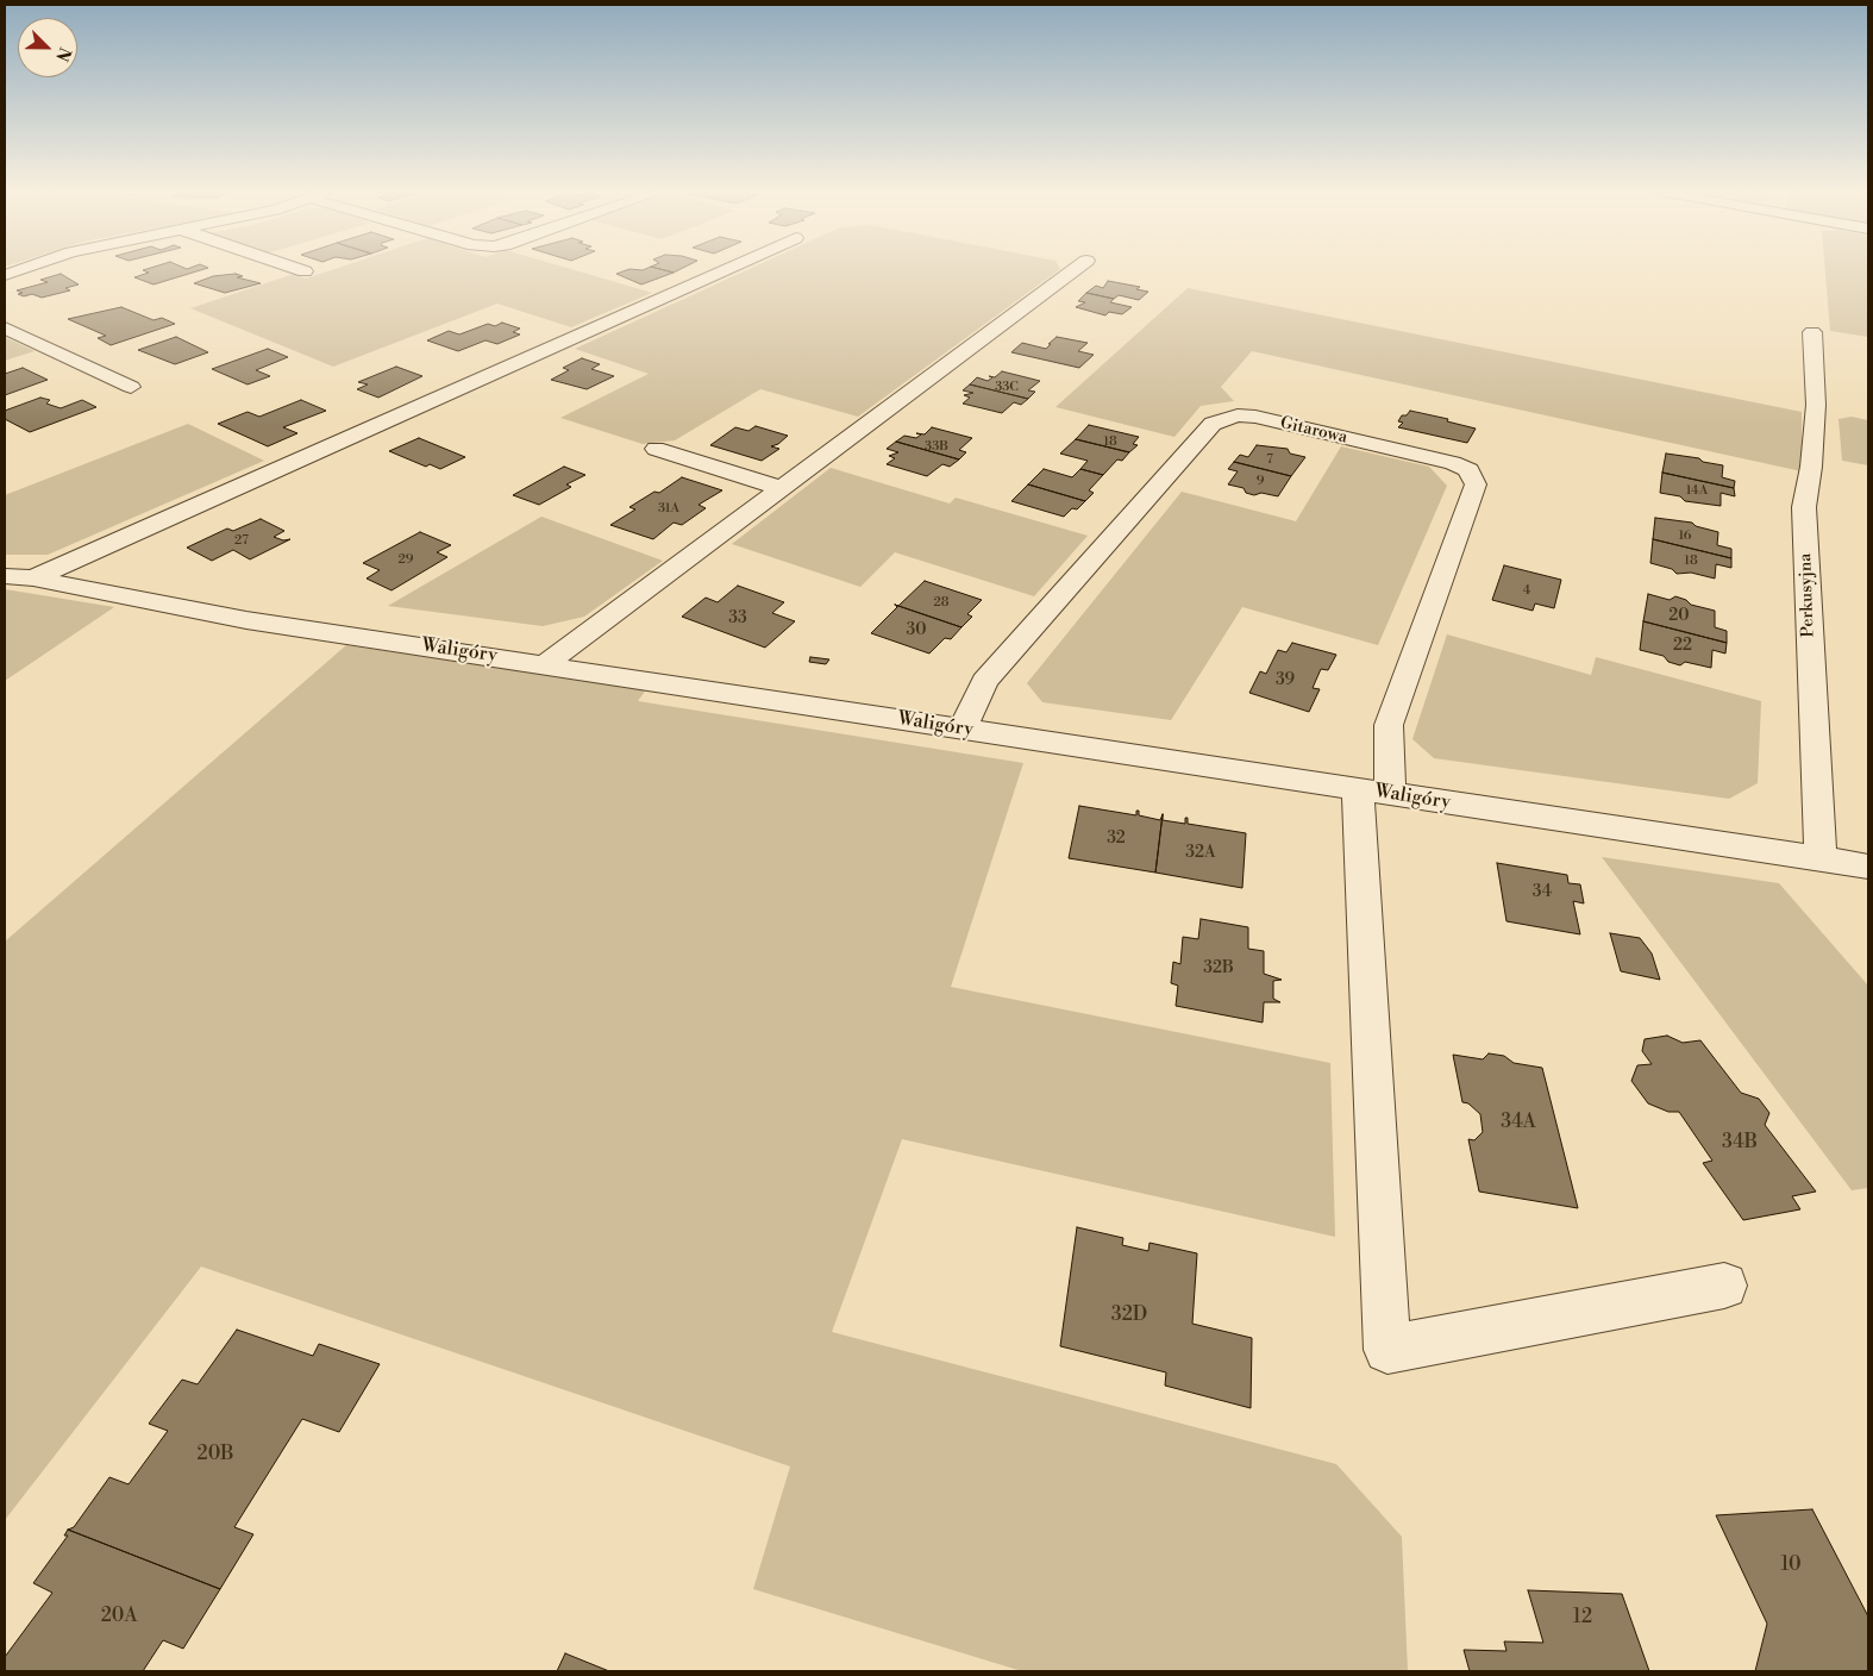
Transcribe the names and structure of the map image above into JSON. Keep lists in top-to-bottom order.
{
  "streets": {
    "street": ["Gitarowa", "Perkusyjna", "Waligóry"]
  },
  "crossings": [
    ["Gitarowa", "Waligóry"],
    ["Perkusyjna", "Waligóry"]
  ],
  "house_numbers": [
    "33C",
    "18",
    "33B",
    "7",
    "9",
    "14A",
    "31A",
    "16",
    "27",
    "29",
    "18",
    "4",
    "28",
    "20",
    "33",
    "30",
    "22",
    "39",
    "32",
    "32A",
    "34",
    "32B",
    "34A",
    "34B",
    "32D",
    "20B",
    "10",
    "20A",
    "12"
  ],
  "north": "bottom right"
}
